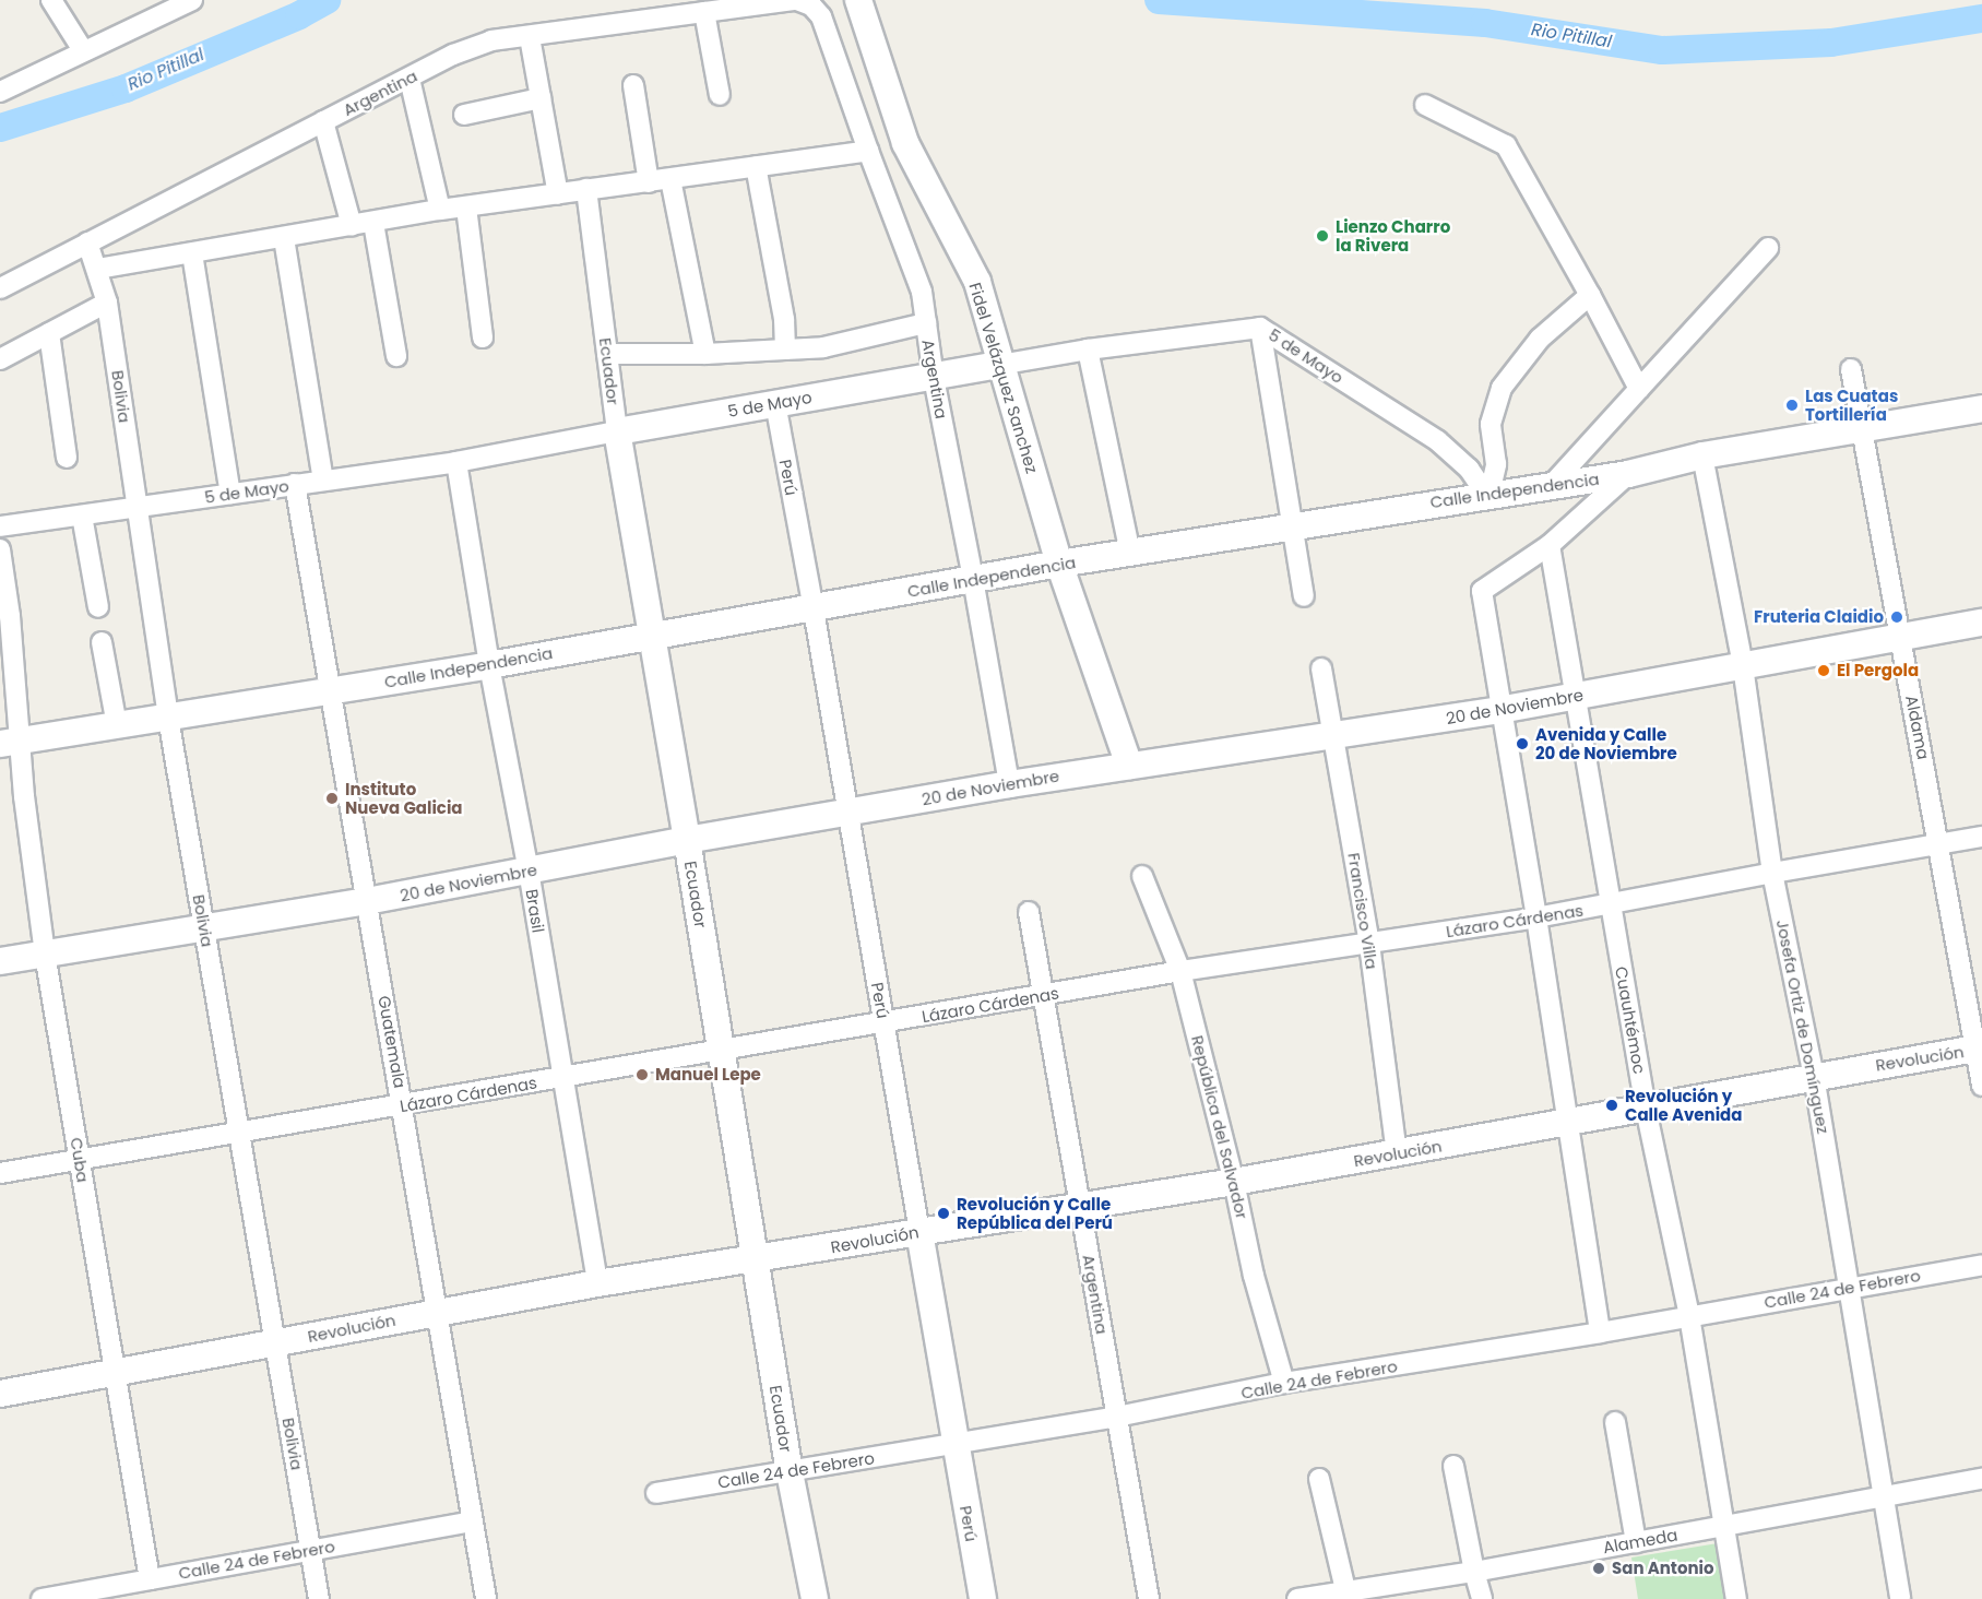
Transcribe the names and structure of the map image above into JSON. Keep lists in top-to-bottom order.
{
  "streets": {
    "street": [
      "Argentina",
      "5 de Mayo",
      "Ecuador",
      "Fidel Velázquez Sanchez",
      "Bolivia",
      "Perú",
      "Calle Independencia",
      "20 de Noviembre",
      "Aldama",
      "Brasil",
      "Francisco Villa",
      "Lázaro Cárdenas",
      "Cuauhtémoc",
      "Josefa Ortiz de Domínguez",
      "Guatemala",
      "Revolución",
      "República del Salvador",
      "Cuba",
      "Calle 24 de Febrero",
      "Alameda"
    ]
  },
  "crossings": [
    ["Argentina", "5 de Mayo"],
    ["Argentina", "Bolivia"],
    ["Argentina", "Calle Independencia"],
    ["Argentina", "20 de Noviembre"],
    ["Argentina", "Lázaro Cárdenas"],
    ["Argentina", "Revolución"],
    ["Argentina", "Calle 24 de Febrero"],
    ["5 de Mayo", "Ecuador"],
    ["5 de Mayo", "Fidel Velázquez Sanchez"],
    ["5 de Mayo", "Bolivia"],
    ["5 de Mayo", "Perú"],
    ["5 de Mayo", "Calle Independencia"],
    ["5 de Mayo", "Brasil"],
    ["5 de Mayo", "Guatemala"],
    ["Ecuador", "Calle Independencia"],
    ["Ecuador", "20 de Noviembre"],
    ["Ecuador", "Lázaro Cárdenas"],
    ["Ecuador", "Revolución"],
    ["Ecuador", "Calle 24 de Febrero"],
    ["Fidel Velázquez Sanchez", "Calle Independencia"],
    ["Fidel Velázquez Sanchez", "20 de Noviembre"],
    ["Bolivia", "Calle Independencia"],
    ["Bolivia", "20 de Noviembre"],
    ["Bolivia", "Lázaro Cárdenas"],
    ["Bolivia", "Revolución"],
    ["Bolivia", "Calle 24 de Febrero"],
    ["Perú", "Calle Independencia"],
    ["Perú", "20 de Noviembre"],
    ["Perú", "Lázaro Cárdenas"],
    ["Perú", "Revolución"],
    ["Perú", "Calle 24 de Febrero"],
    ["Calle Independencia", "Aldama"],
    ["Calle Independencia", "Brasil"],
    ["Calle Independencia", "Josefa Ortiz de Domínguez"],
    ["Calle Independencia", "Guatemala"],
    ["Calle Independencia", "Cuba"],
    ["20 de Noviembre", "Aldama"],
    ["20 de Noviembre", "Brasil"],
    ["20 de Noviembre", "Francisco Villa"],
    ["20 de Noviembre", "Cuauhtémoc"],
    ["20 de Noviembre", "Josefa Ortiz de Domínguez"],
    ["20 de Noviembre", "Guatemala"],
    ["20 de Noviembre", "Cuba"],
    ["Aldama", "Lázaro Cárdenas"],
    ["Aldama", "Revolución"],
    ["Brasil", "Lázaro Cárdenas"],
    ["Brasil", "Revolución"],
    ["Francisco Villa", "Lázaro Cárdenas"],
    ["Francisco Villa", "Revolución"],
    ["Lázaro Cárdenas", "Cuauhtémoc"],
    ["Lázaro Cárdenas", "Josefa Ortiz de Domínguez"],
    ["Lázaro Cárdenas", "Guatemala"],
    ["Lázaro Cárdenas", "República del Salvador"],
    ["Lázaro Cárdenas", "Cuba"],
    ["Cuauhtémoc", "Revolución"],
    ["Cuauhtémoc", "Calle 24 de Febrero"],
    ["Cuauhtémoc", "Alameda"],
    ["Josefa Ortiz de Domínguez", "Revolución"],
    ["Josefa Ortiz de Domínguez", "Calle 24 de Febrero"],
    ["Josefa Ortiz de Domínguez", "Alameda"],
    ["Guatemala", "Revolución"],
    ["Guatemala", "Calle 24 de Febrero"],
    ["Revolución", "República del Salvador"],
    ["Revolución", "Cuba"],
    ["República del Salvador", "Calle 24 de Febrero"],
    ["Cuba", "Calle 24 de Febrero"]
  ],
  "water": ["Rio Pitillal"],
  "places": [
    "Lienzo Charro la Rivera",
    "Las Cuatas Tortillería",
    "Fruteria Claidio",
    "El Pergola",
    "Avenida y Calle 20 de Noviembre",
    "Instituto Nueva Galicia",
    "Manuel Lepe",
    "Revolución y Calle Avenida",
    "Revolución y Calle República del Perú",
    "San Antonio"
  ]
}
